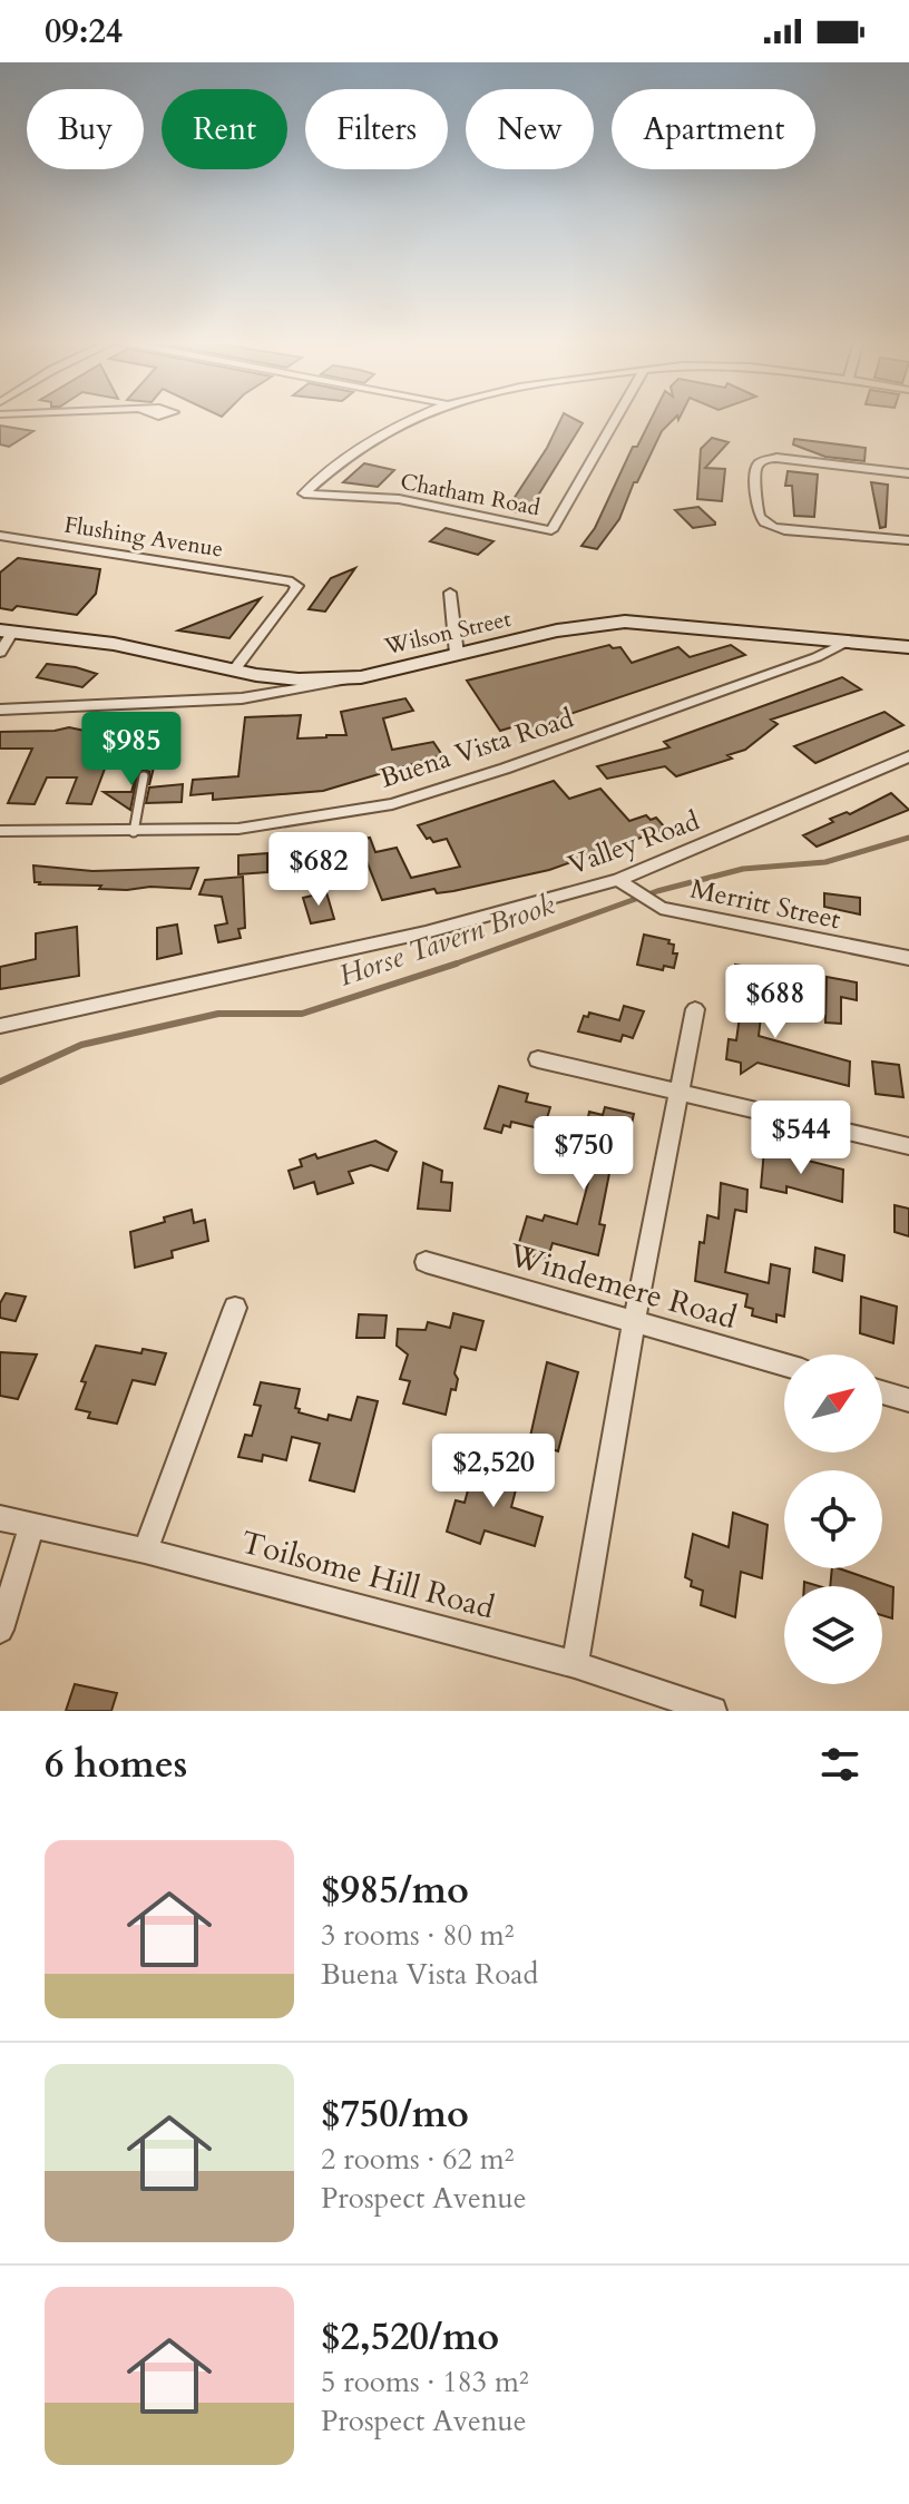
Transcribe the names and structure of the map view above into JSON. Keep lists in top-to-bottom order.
{
  "streets": {
    "main road": ["Wilson Street"],
    "street": [
      "Chatham Road",
      "Flushing Avenue",
      "Buena Vista Road",
      "Valley Road",
      "Merritt Street",
      "Windemere Road",
      "Toilsome Hill Road"
    ]
  },
  "crossings": [
    ["Flushing Avenue", "Wilson Street"],
    ["Wilson Street", "Buena Vista Road"],
    ["Valley Road", "Merritt Street"]
  ],
  "water": ["Horse Tavern Brook"],
  "north": "top right",
  "page": {
    "status": "09:24",
    "chip": [
      "Buy",
      "Rent",
      "Filters",
      "New",
      "Apartment"
    ],
    "price": [
      "$985",
      "$682",
      "$688",
      "$544",
      "$750",
      "$2,520"
    ],
    "heading": "6 homes",
    "list": [
      {
        "name": "$985/mo",
        "note": "3 rooms · 80 m² · Buena Vista Road"
      },
      {
        "name": "$750/mo",
        "note": "2 rooms · 62 m² · Prospect Avenue"
      },
      {
        "name": "$2,520/mo",
        "note": "5 rooms · 183 m² · Prospect Avenue"
      }
    ]
  }
}
